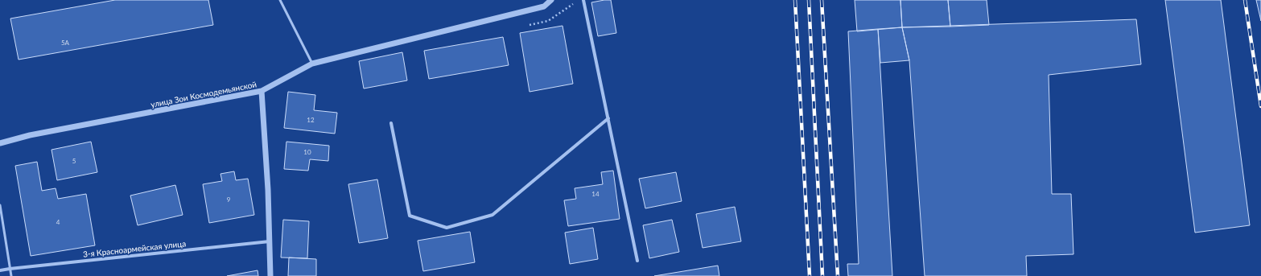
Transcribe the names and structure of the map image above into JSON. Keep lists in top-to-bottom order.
{
  "streets": {
    "street": ["улица Зои Космодемьянской", "3-я Красноармейская улица"]
  },
  "house_numbers": [
    "5А",
    "12",
    "10",
    "5",
    "14",
    "9",
    "4"
  ]
}
